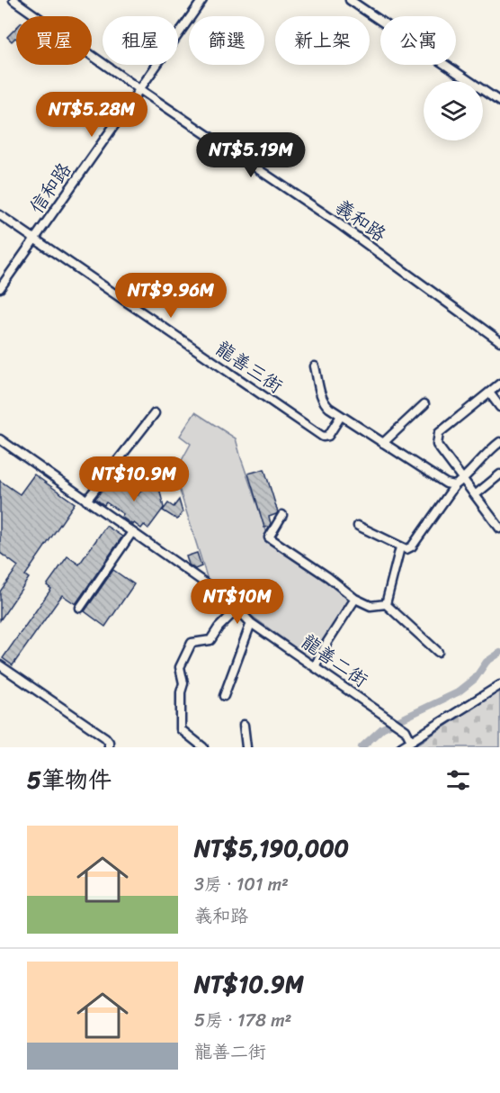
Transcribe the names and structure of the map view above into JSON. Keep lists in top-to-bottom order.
{
  "streets": {
    "street": [
      "信和路",
      "義和路",
      "龍善三街",
      "龍善二街"
    ]
  },
  "crossings": [
    ["信和路", "義和路"],
    ["信和路", "龍善三街"]
  ],
  "page": {
    "chip": [
      "買屋",
      "租屋",
      "篩選",
      "新上架",
      "公寓"
    ],
    "price": [
      "NT$5.28M",
      "NT$5.19M",
      "NT$9.96M",
      "NT$10.9M",
      "NT$10M"
    ],
    "heading": "5筆物件",
    "list": [
      {
        "name": "NT$5,190,000",
        "note": "3房 · 101 m² · 義和路"
      },
      {
        "name": "NT$10.9M",
        "note": "5房 · 178 m² · 龍善二街"
      }
    ]
  }
}
